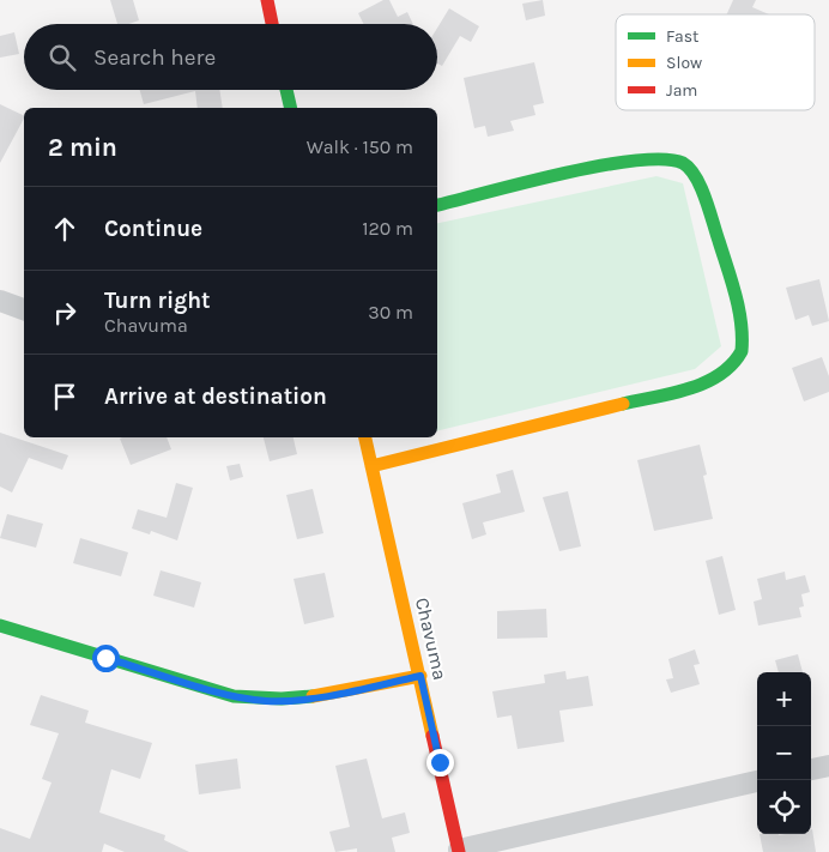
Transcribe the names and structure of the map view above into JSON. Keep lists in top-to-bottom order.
{
  "streets": {
    "street": ["Chavuma"]
  },
  "legend": ["Fast", "Slow", "Jam"],
  "page": {
    "search": "Search here",
    "heading": ["2 min", "Walk · 150 m"],
    "list": [
      ["Continue", "120 m"],
      ["Turn right", "Chavuma", "30 m"],
      "Arrive at destination"
    ],
    "map_buttons": ["+", "−"]
  }
}
